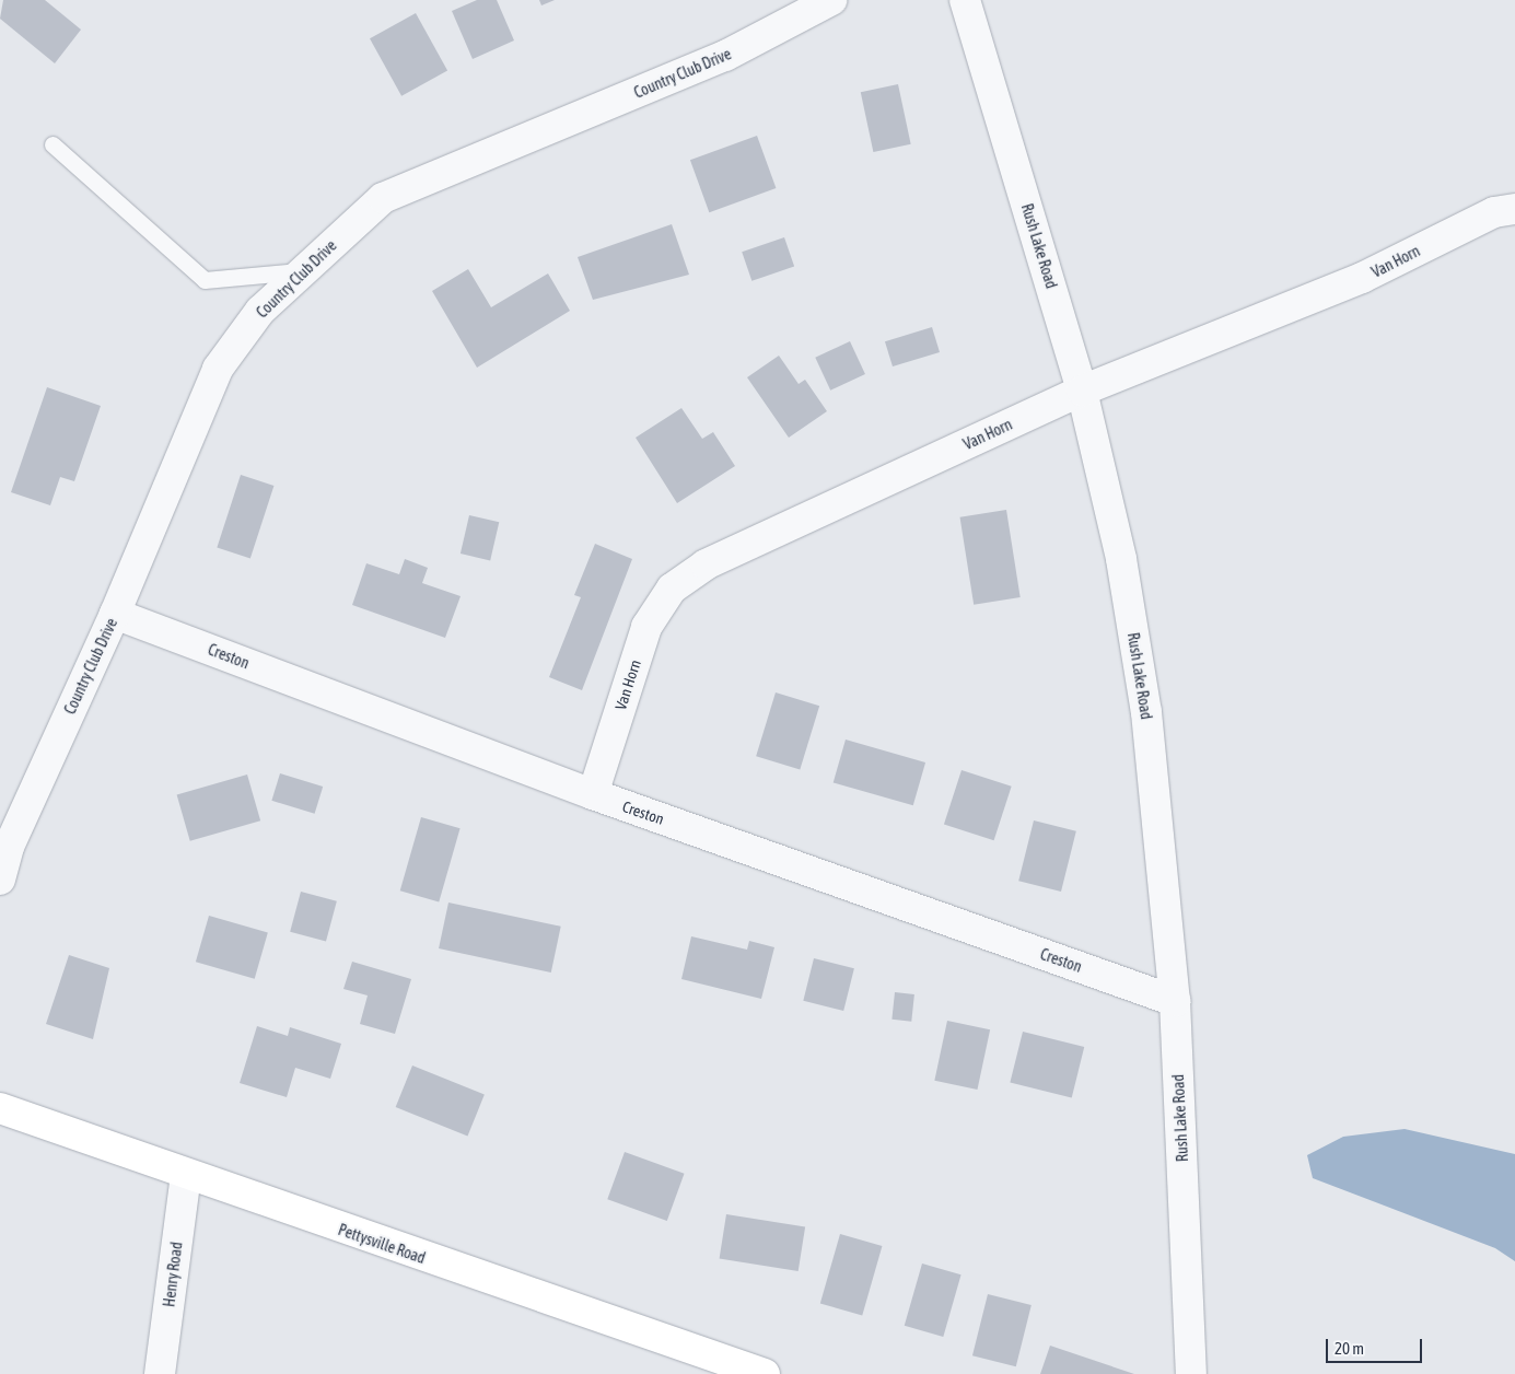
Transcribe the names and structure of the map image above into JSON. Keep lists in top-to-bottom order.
{
  "streets": {
    "main road": ["Pettysville Road"],
    "street": [
      "Country Club Drive",
      "Rush Lake Road",
      "Van Horn",
      "Creston",
      "Henry Road"
    ]
  },
  "crossings": [
    ["Country Club Drive", "Creston"],
    ["Rush Lake Road", "Van Horn"],
    ["Rush Lake Road", "Creston"],
    ["Van Horn", "Creston"],
    ["Pettysville Road", "Henry Road"]
  ],
  "scale_bar": "20 m"
}
